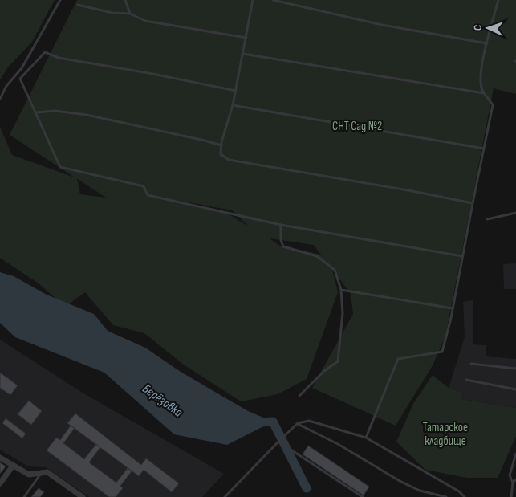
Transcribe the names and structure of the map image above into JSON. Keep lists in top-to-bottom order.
{
  "water": ["Берёзовка"],
  "parks": ["СНТ Сад №2", "Татарское кладбище"],
  "north": "left"
}
